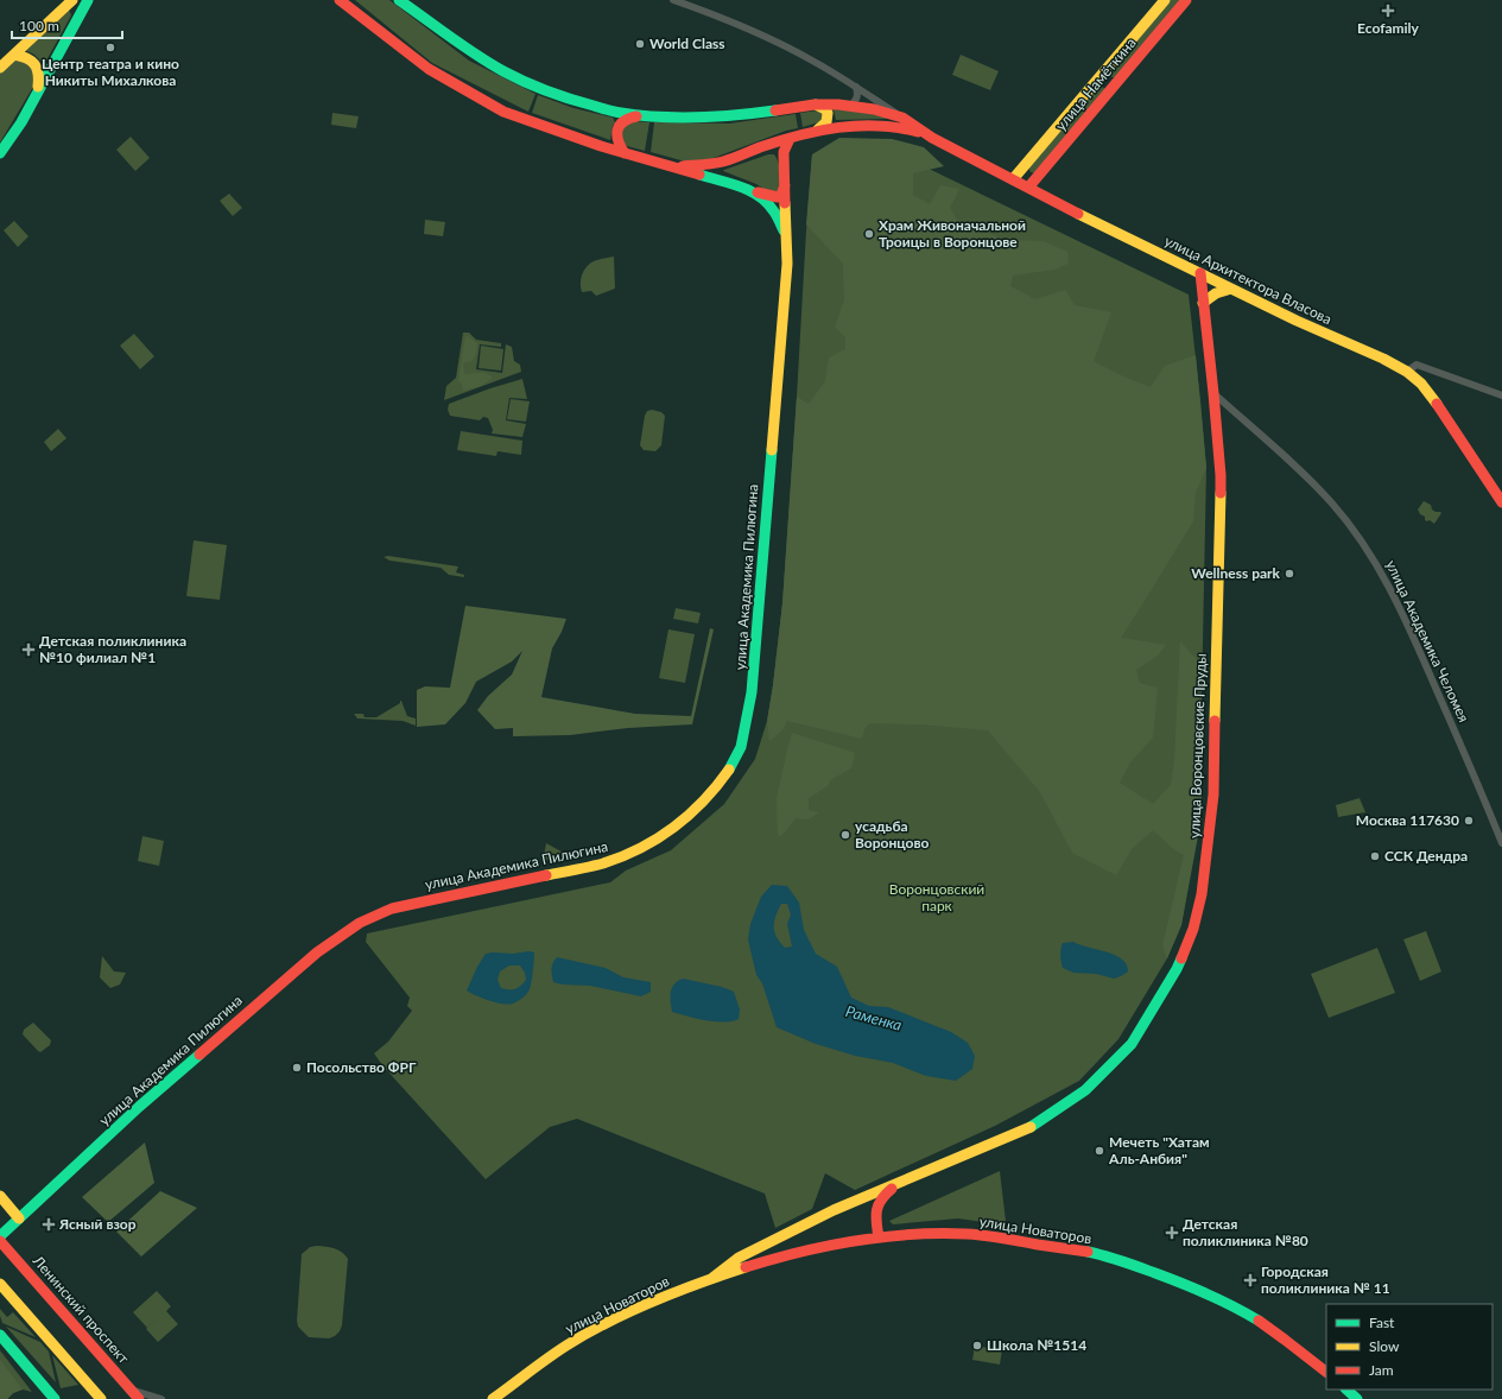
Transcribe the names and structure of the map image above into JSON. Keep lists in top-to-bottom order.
{
  "streets": {
    "street": [
      "улица Намёткина",
      "улица Архитектора Власова",
      "улица Академика Пилюгина",
      "улица Академика Челомея",
      "улица Воронцовские Пруды",
      "улица Новаторов",
      "Ленинский проспект"
    ]
  },
  "crossings": [
    ["улица Намёткина", "улица Архитектора Власова"],
    ["улица Архитектора Власова", "улица Академика Пилюгина"],
    ["улица Архитектора Власова", "улица Воронцовские Пруды"],
    ["улица Академика Челомея", "улица Воронцовские Пруды"],
    ["улица Воронцовские Пруды", "улица Новаторов"]
  ],
  "water": ["Раменка"],
  "parks": ["Воронцовский парк"],
  "places": {
    "health": [
      "Ecofamily",
      "Детская поликлиника №10 филиал №1",
      "Ясный взор",
      "Детская поликлиника №80",
      "Городская поликлиника № 11"
    ],
    "other": [
      "World Class",
      "Центр театра и кино Никиты Михалкова",
      "Храм Живоначальной Троицы в Воронцове",
      "Wellness park",
      "Москва 117630",
      "усадьба Воронцово",
      "ССК Дендра",
      "Посольство ФРГ",
      "Мечеть \"Хатам Аль-Анбия\"",
      "Школа №1514"
    ]
  },
  "legend": ["Fast", "Slow", "Jam"],
  "scale_bar": "100 m"
}
